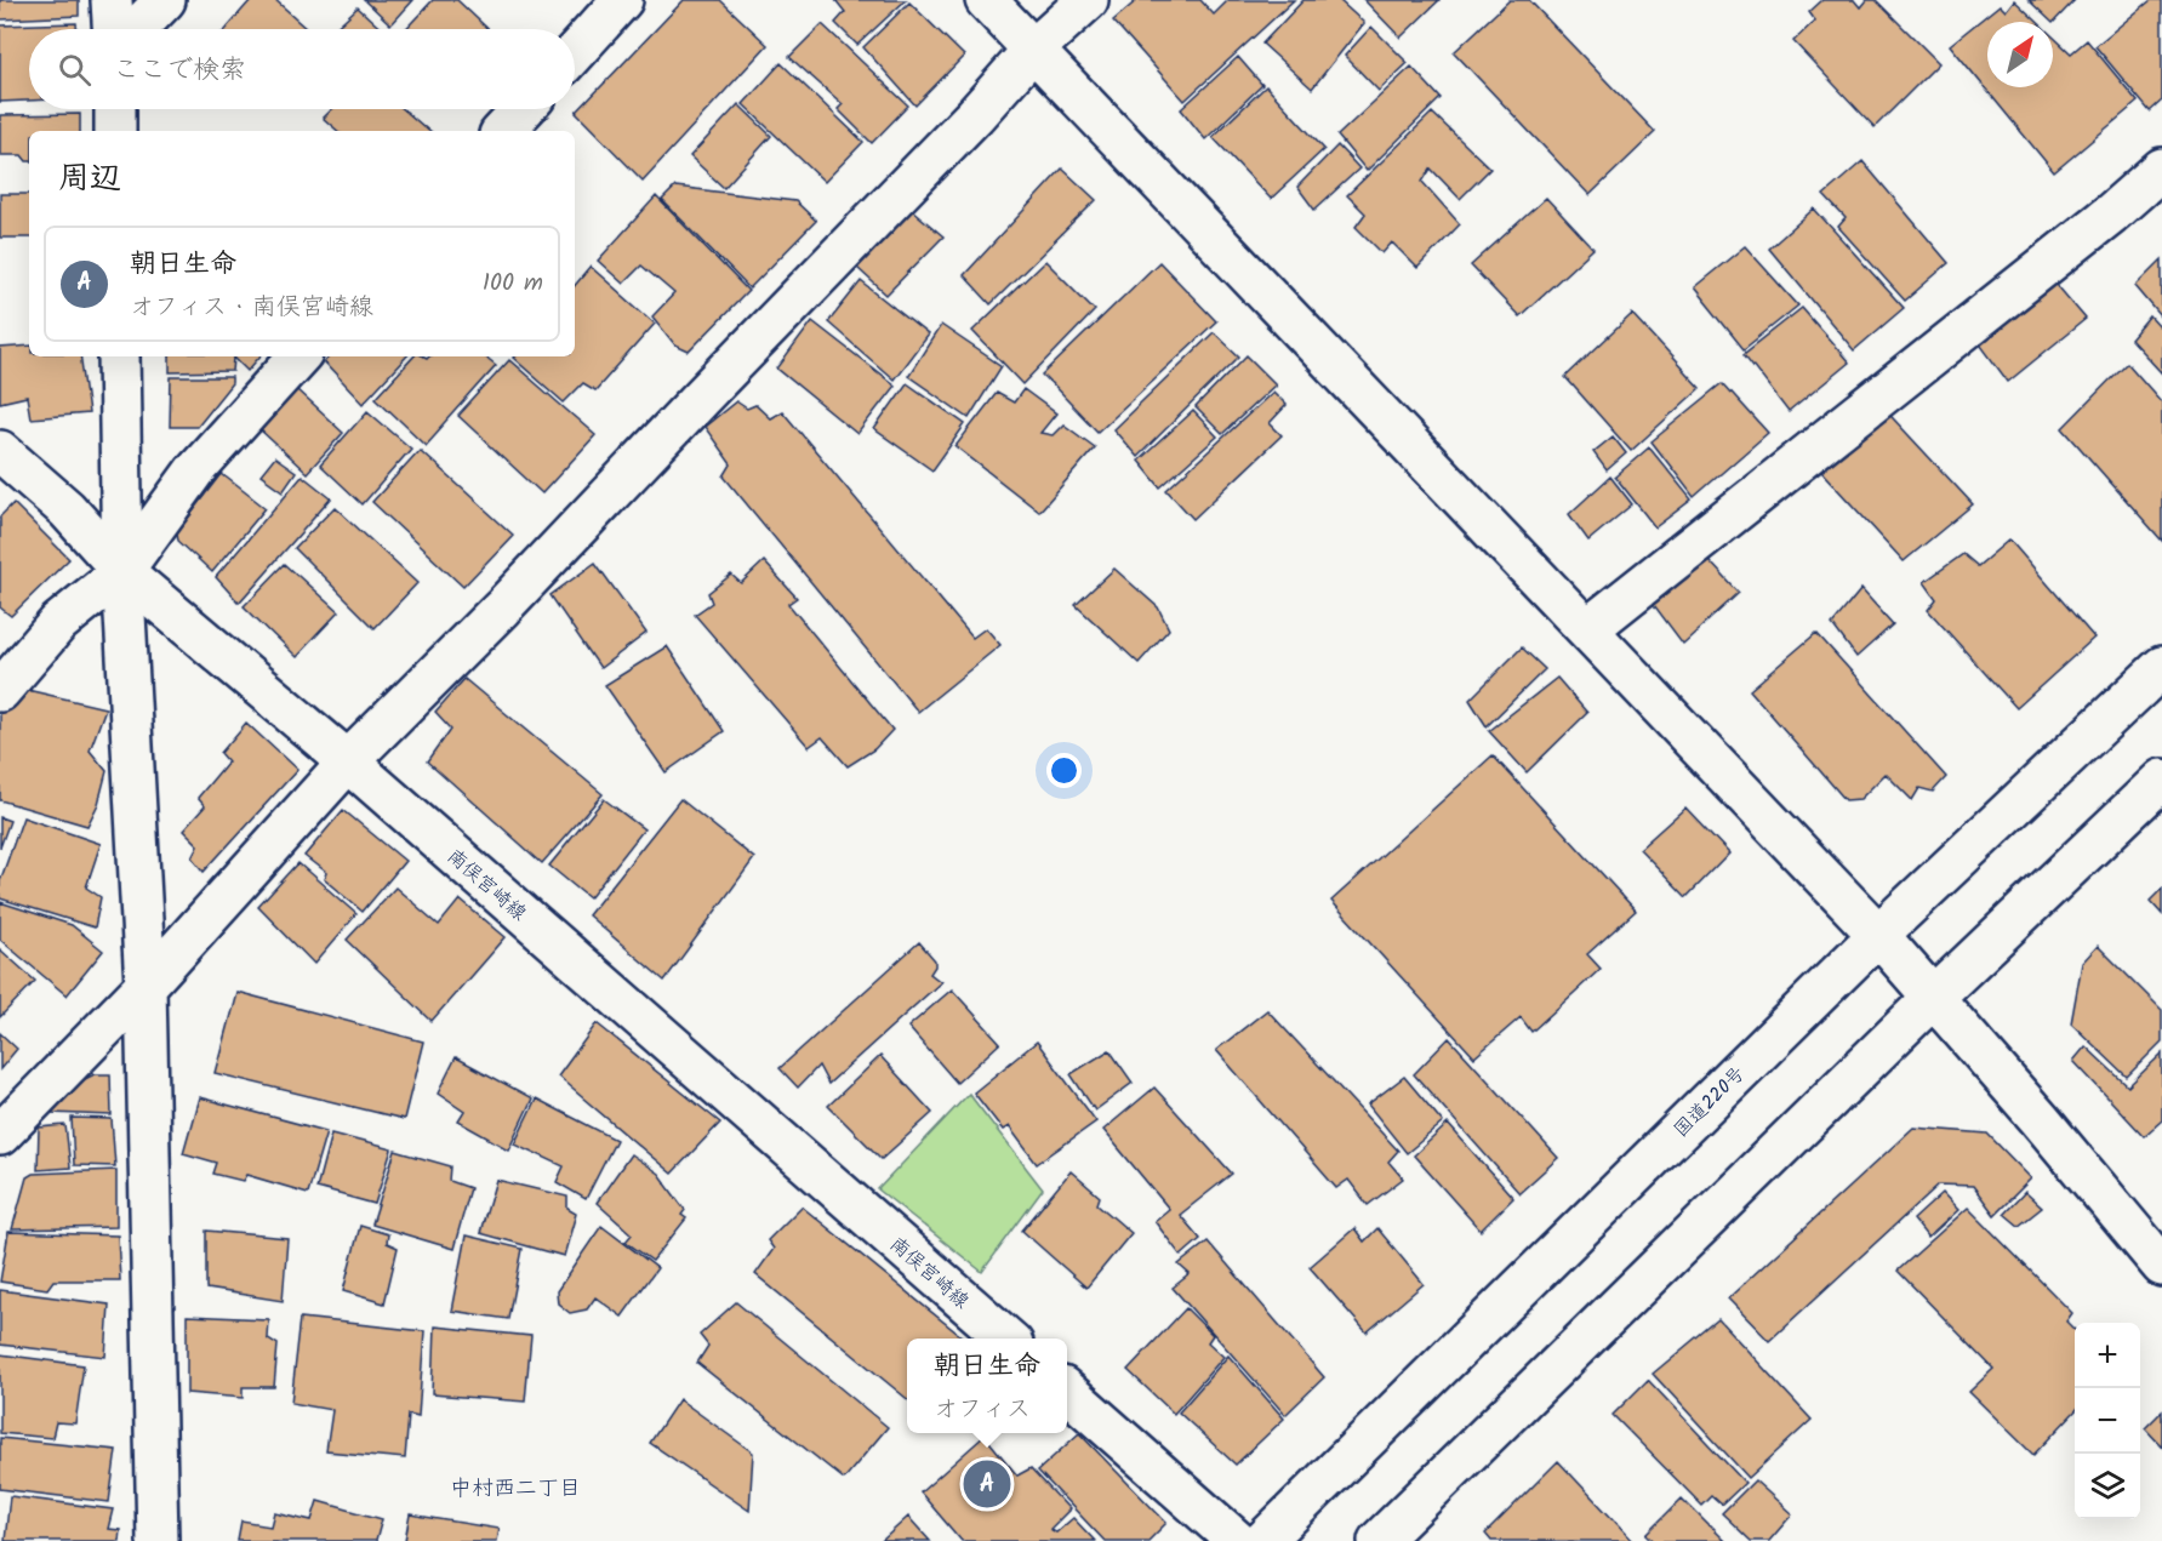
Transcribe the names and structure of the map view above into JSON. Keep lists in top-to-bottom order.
{
  "streets": {
    "main road": ["南俣宮崎線", "国道220号"]
  },
  "districts": ["中村西二丁目"],
  "north": "top right",
  "page": {
    "search": "ここで検索",
    "heading": "周辺",
    "list": [
      {
        "mark": "A",
        "name": "朝日生命",
        "note": "オフィス · 南俣宮崎線",
        "value": "100 m"
      }
    ],
    "map_buttons": ["+", "−"],
    "popup": ["朝日生命", "オフィス"],
    "pins": "A"
  }
}
